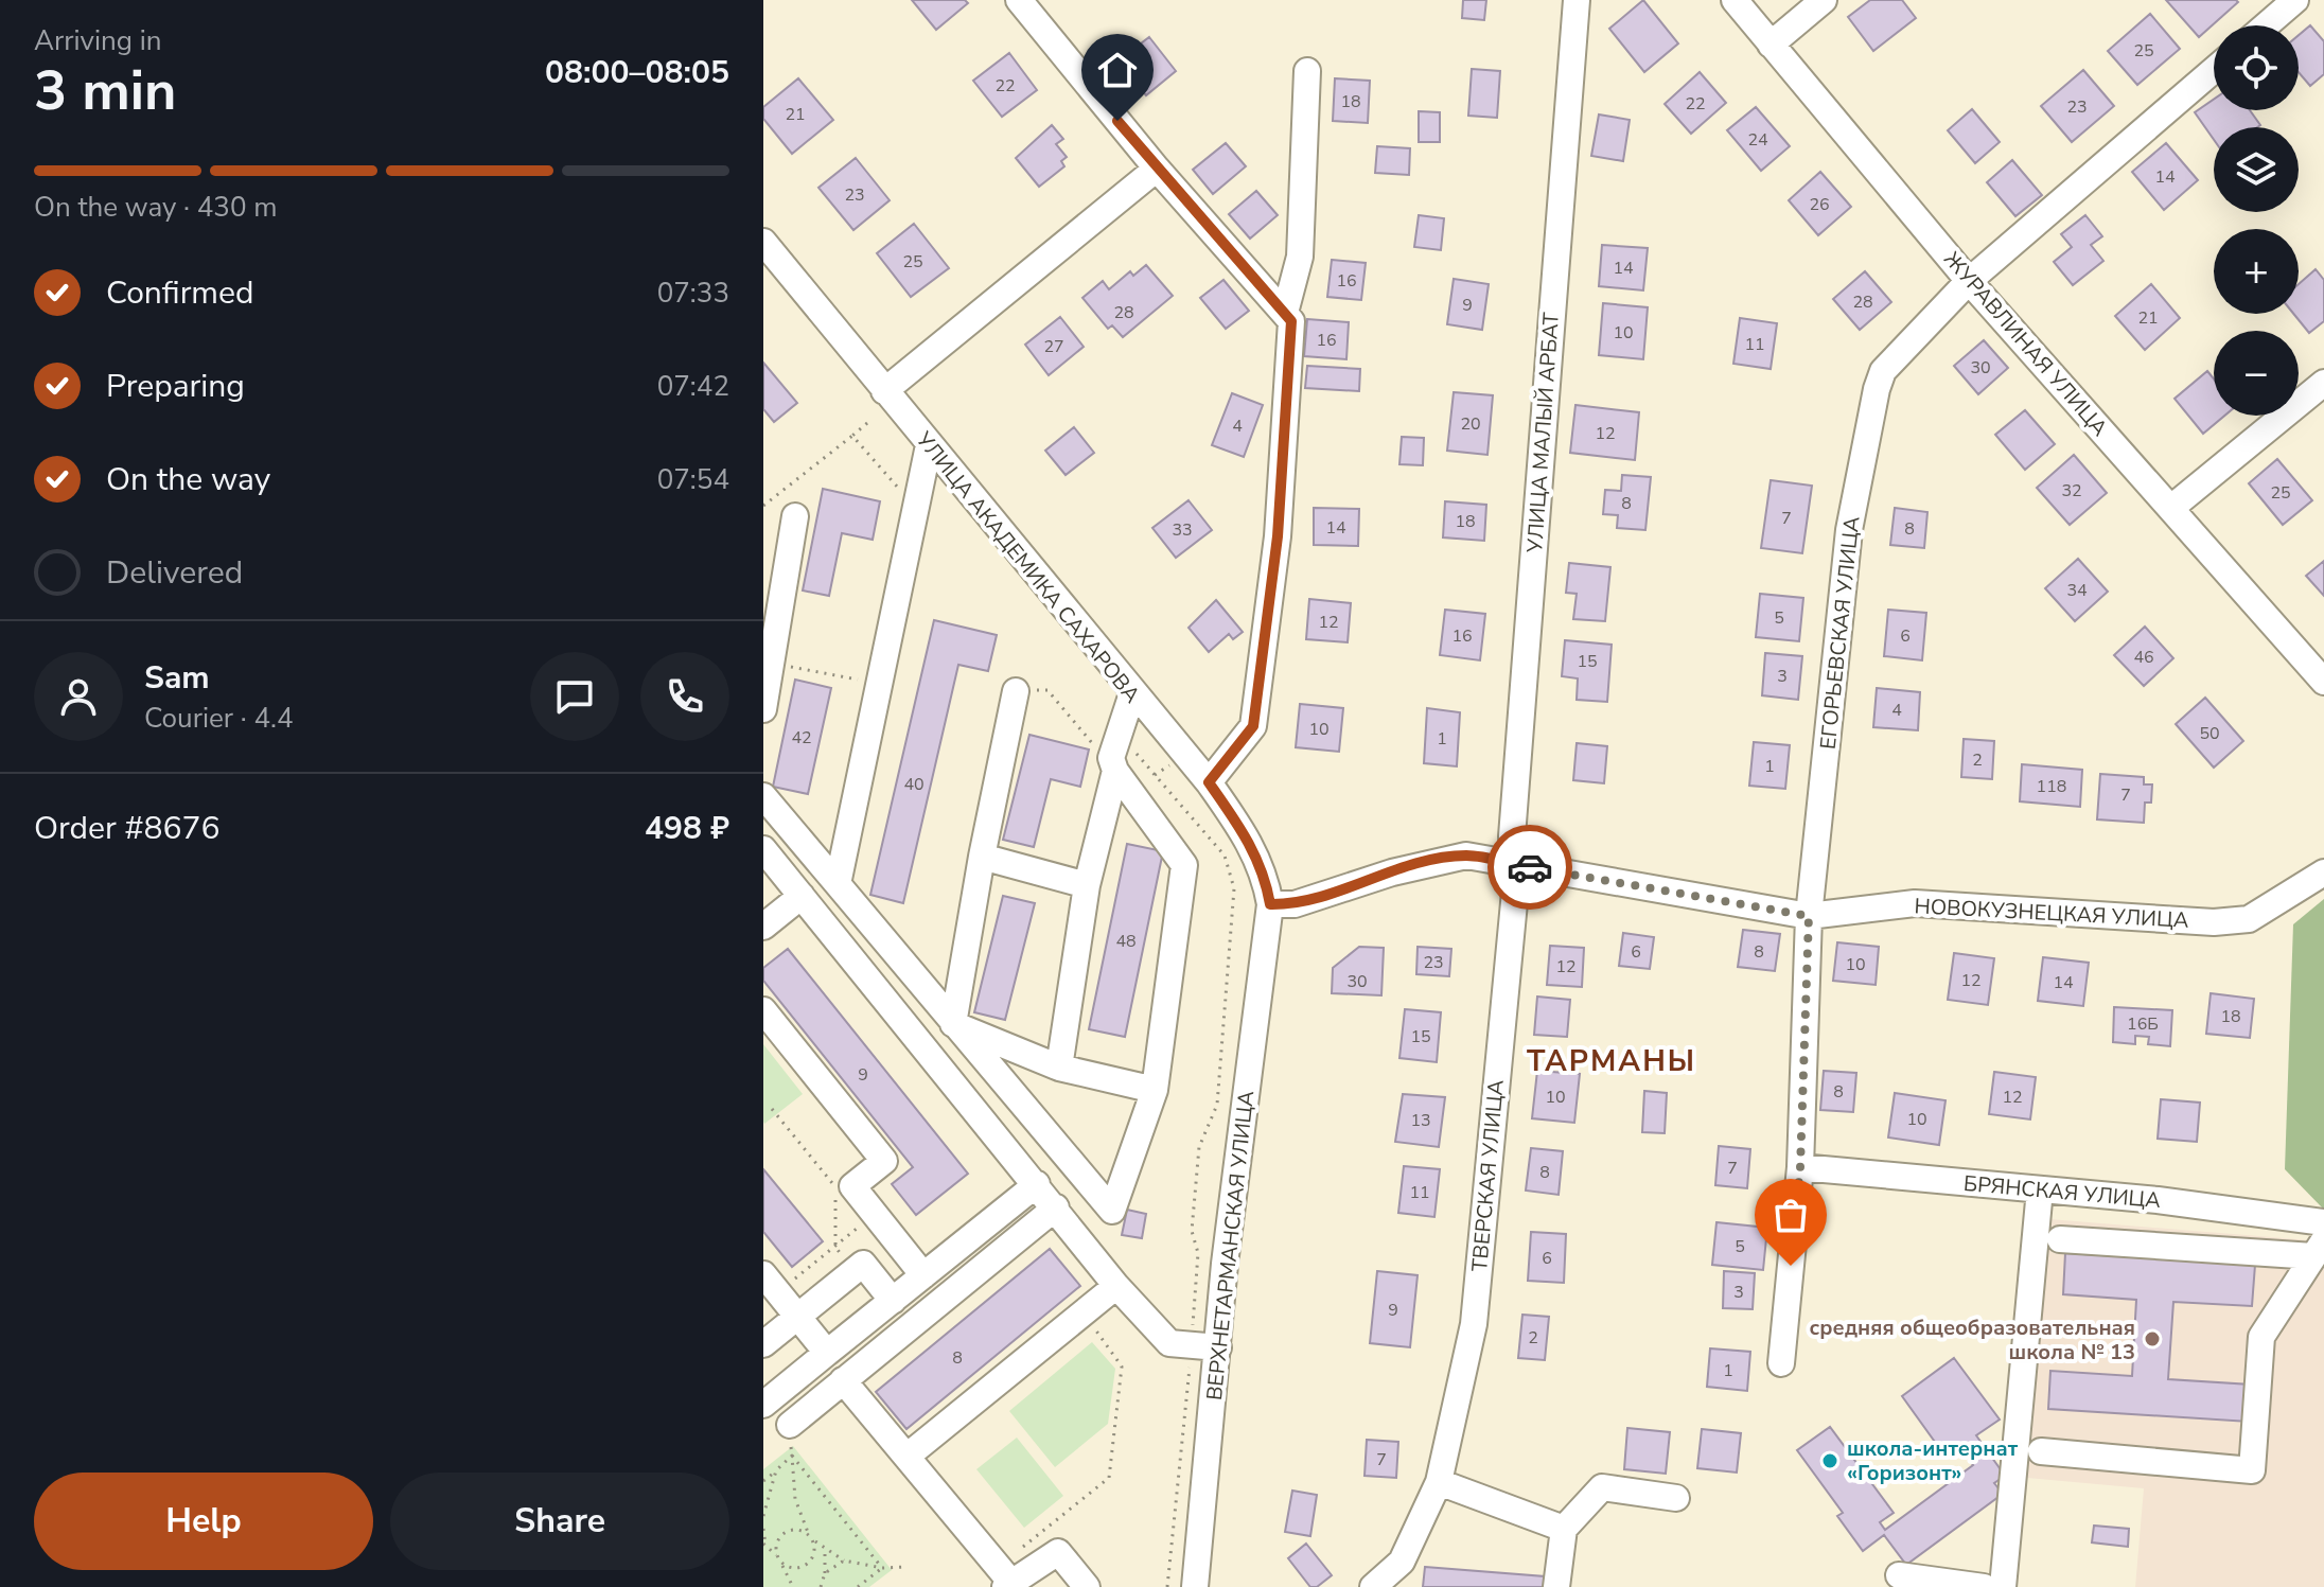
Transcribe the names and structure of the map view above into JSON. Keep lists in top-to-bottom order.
{
  "streets": {
    "street": [
      "ЖУРАВЛИНАЯ УЛИЦА",
      "УЛИЦА МАЛЫЙ АРБАТ",
      "УЛИЦА АКАДЕМИКА САХАРОВА",
      "ЕГОРЬЕВСКАЯ УЛИЦА",
      "НОВОКУЗНЕЦКАЯ УЛИЦА",
      "ТВЕРСКАЯ УЛИЦА",
      "БРЯНСКАЯ УЛИЦА",
      "ВЕРХНЕТАРМАНСКАЯ УЛИЦА"
    ]
  },
  "crossings": [
    ["ЖУРАВЛИНАЯ УЛИЦА", "ЕГОРЬЕВСКАЯ УЛИЦА"],
    ["УЛИЦА МАЛЫЙ АРБАТ", "НОВОКУЗНЕЦКАЯ УЛИЦА"],
    ["УЛИЦА МАЛЫЙ АРБАТ", "ТВЕРСКАЯ УЛИЦА"],
    ["УЛИЦА АКАДЕМИКА САХАРОВА", "НОВОКУЗНЕЦКАЯ УЛИЦА"],
    ["УЛИЦА АКАДЕМИКА САХАРОВА", "ВЕРХНЕТАРМАНСКАЯ УЛИЦА"],
    ["ЕГОРЬЕВСКАЯ УЛИЦА", "НОВОКУЗНЕЦКАЯ УЛИЦА"],
    ["ЕГОРЬЕВСКАЯ УЛИЦА", "БРЯНСКАЯ УЛИЦА"],
    ["НОВОКУЗНЕЦКАЯ УЛИЦА", "ТВЕРСКАЯ УЛИЦА"],
    ["НОВОКУЗНЕЦКАЯ УЛИЦА", "ВЕРХНЕТАРМАНСКАЯ УЛИЦА"]
  ],
  "districts": ["ТАРМАНЫ"],
  "places": ["средняя общеобразовательная школа № 13", "школа-интернат «Горизонт»"],
  "house_numbers": [
    "25",
    "22",
    "18",
    "22",
    "23",
    "21",
    "24",
    "14",
    "23",
    "26",
    "25",
    "14",
    "16",
    "28",
    "9",
    "28",
    "21",
    "10",
    "16",
    "11",
    "27",
    "30",
    "20",
    "4",
    "12",
    "32",
    "25",
    "8",
    "7",
    "18",
    "14",
    "8",
    "33",
    "34",
    "5",
    "12",
    "16",
    "6",
    "46",
    "15",
    "3",
    "4",
    "10",
    "50",
    "42",
    "1",
    "2",
    "1",
    "40",
    "118",
    "7",
    "48",
    "6",
    "8",
    "23",
    "10",
    "12",
    "12",
    "30",
    "14",
    "18",
    "16Б",
    "15",
    "9",
    "8",
    "10",
    "12",
    "10",
    "13",
    "7",
    "8",
    "11",
    "5",
    "6",
    "3",
    "9",
    "2",
    "8",
    "1",
    "7"
  ],
  "page": {
    "heading": ["3 min", "Arriving in", "08:00–08:05"],
    "panel": [
      "Sam",
      "Courier · 4.4",
      "Order #8676",
      "498 ₽"
    ],
    "map_buttons": ["+", "−"],
    "bar": "On the way · 430 m",
    "list": [
      ["Confirmed", "07:33"],
      ["Preparing", "07:42"],
      ["On the way", "07:54"],
      "Delivered"
    ],
    "buttons": ["Help", "Share"]
  }
}
